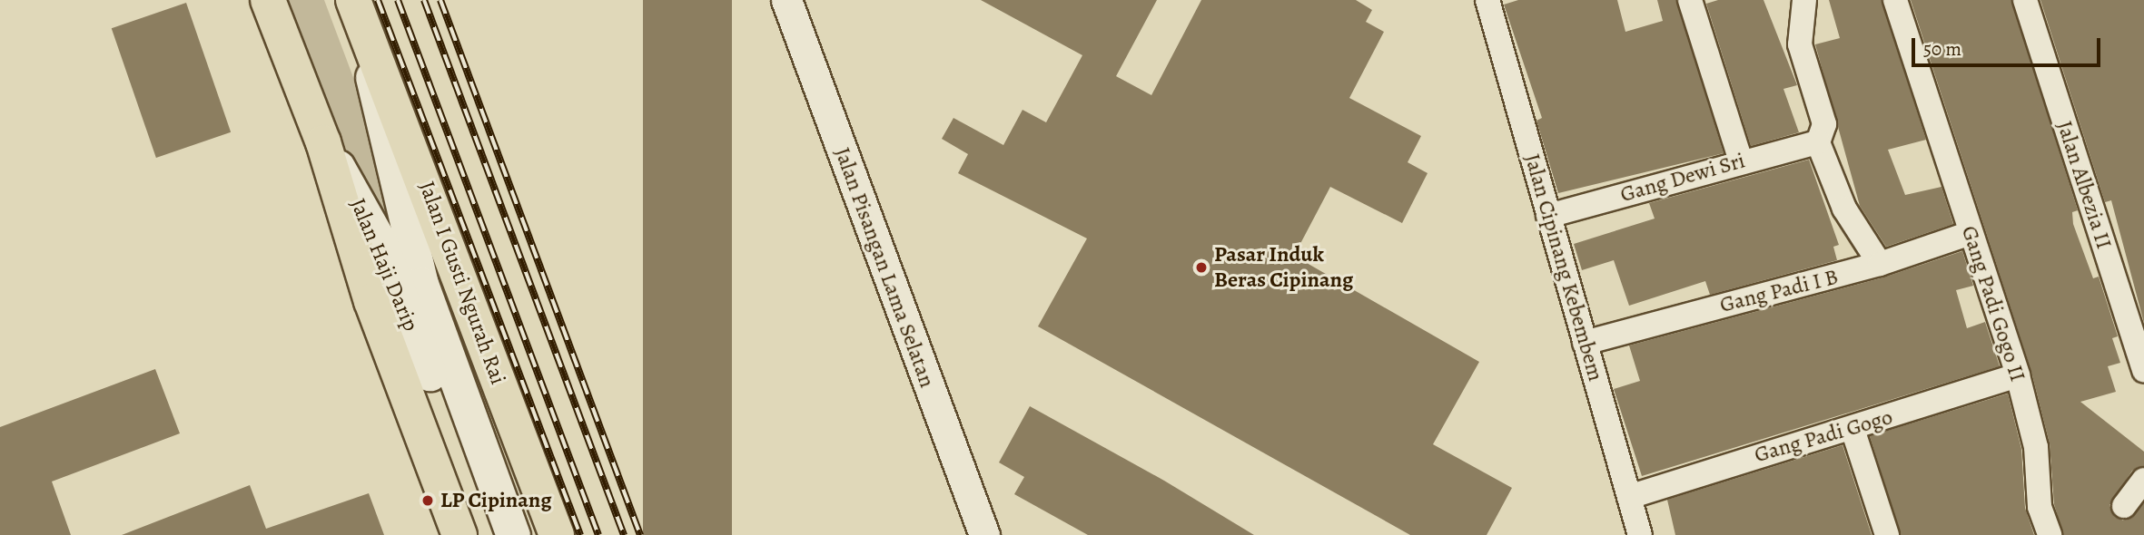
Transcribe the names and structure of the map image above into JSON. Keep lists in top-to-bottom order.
{
  "streets": {
    "main road": ["Jalan Haji Darip", "Jalan I Gusti Ngurah Rai"],
    "street": [
      "Gang Dewi Sri",
      "Jalan Albezia II",
      "Jalan Pisangan Lama Selatan",
      "Jalan Cipinang Kebembem",
      "Gang Padi I B",
      "Gang Padi Gogo II",
      "Gang Padi Gogo"
    ]
  },
  "crossings": [
    ["Gang Dewi Sri", "Jalan Cipinang Kebembem"],
    ["Jalan Haji Darip", "Jalan I Gusti Ngurah Rai"],
    ["Jalan Cipinang Kebembem", "Gang Padi I B"],
    ["Jalan Cipinang Kebembem", "Gang Padi Gogo"],
    ["Gang Padi I B", "Gang Padi Gogo II"],
    ["Gang Padi Gogo II", "Gang Padi Gogo"]
  ],
  "places": ["Pasar Induk Beras Cipinang", "LP Cipinang"],
  "scale_bar": "50 m"
}
